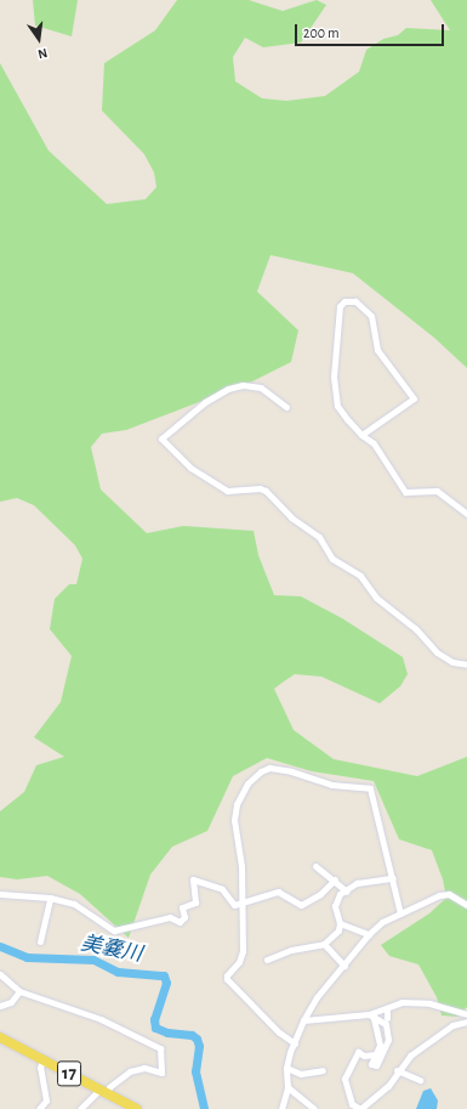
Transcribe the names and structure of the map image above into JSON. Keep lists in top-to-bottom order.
{
  "streets": {
    "main road": ["17"]
  },
  "water": ["美嚢川"],
  "scale_bar": "200 m",
  "north": "bottom"
}
